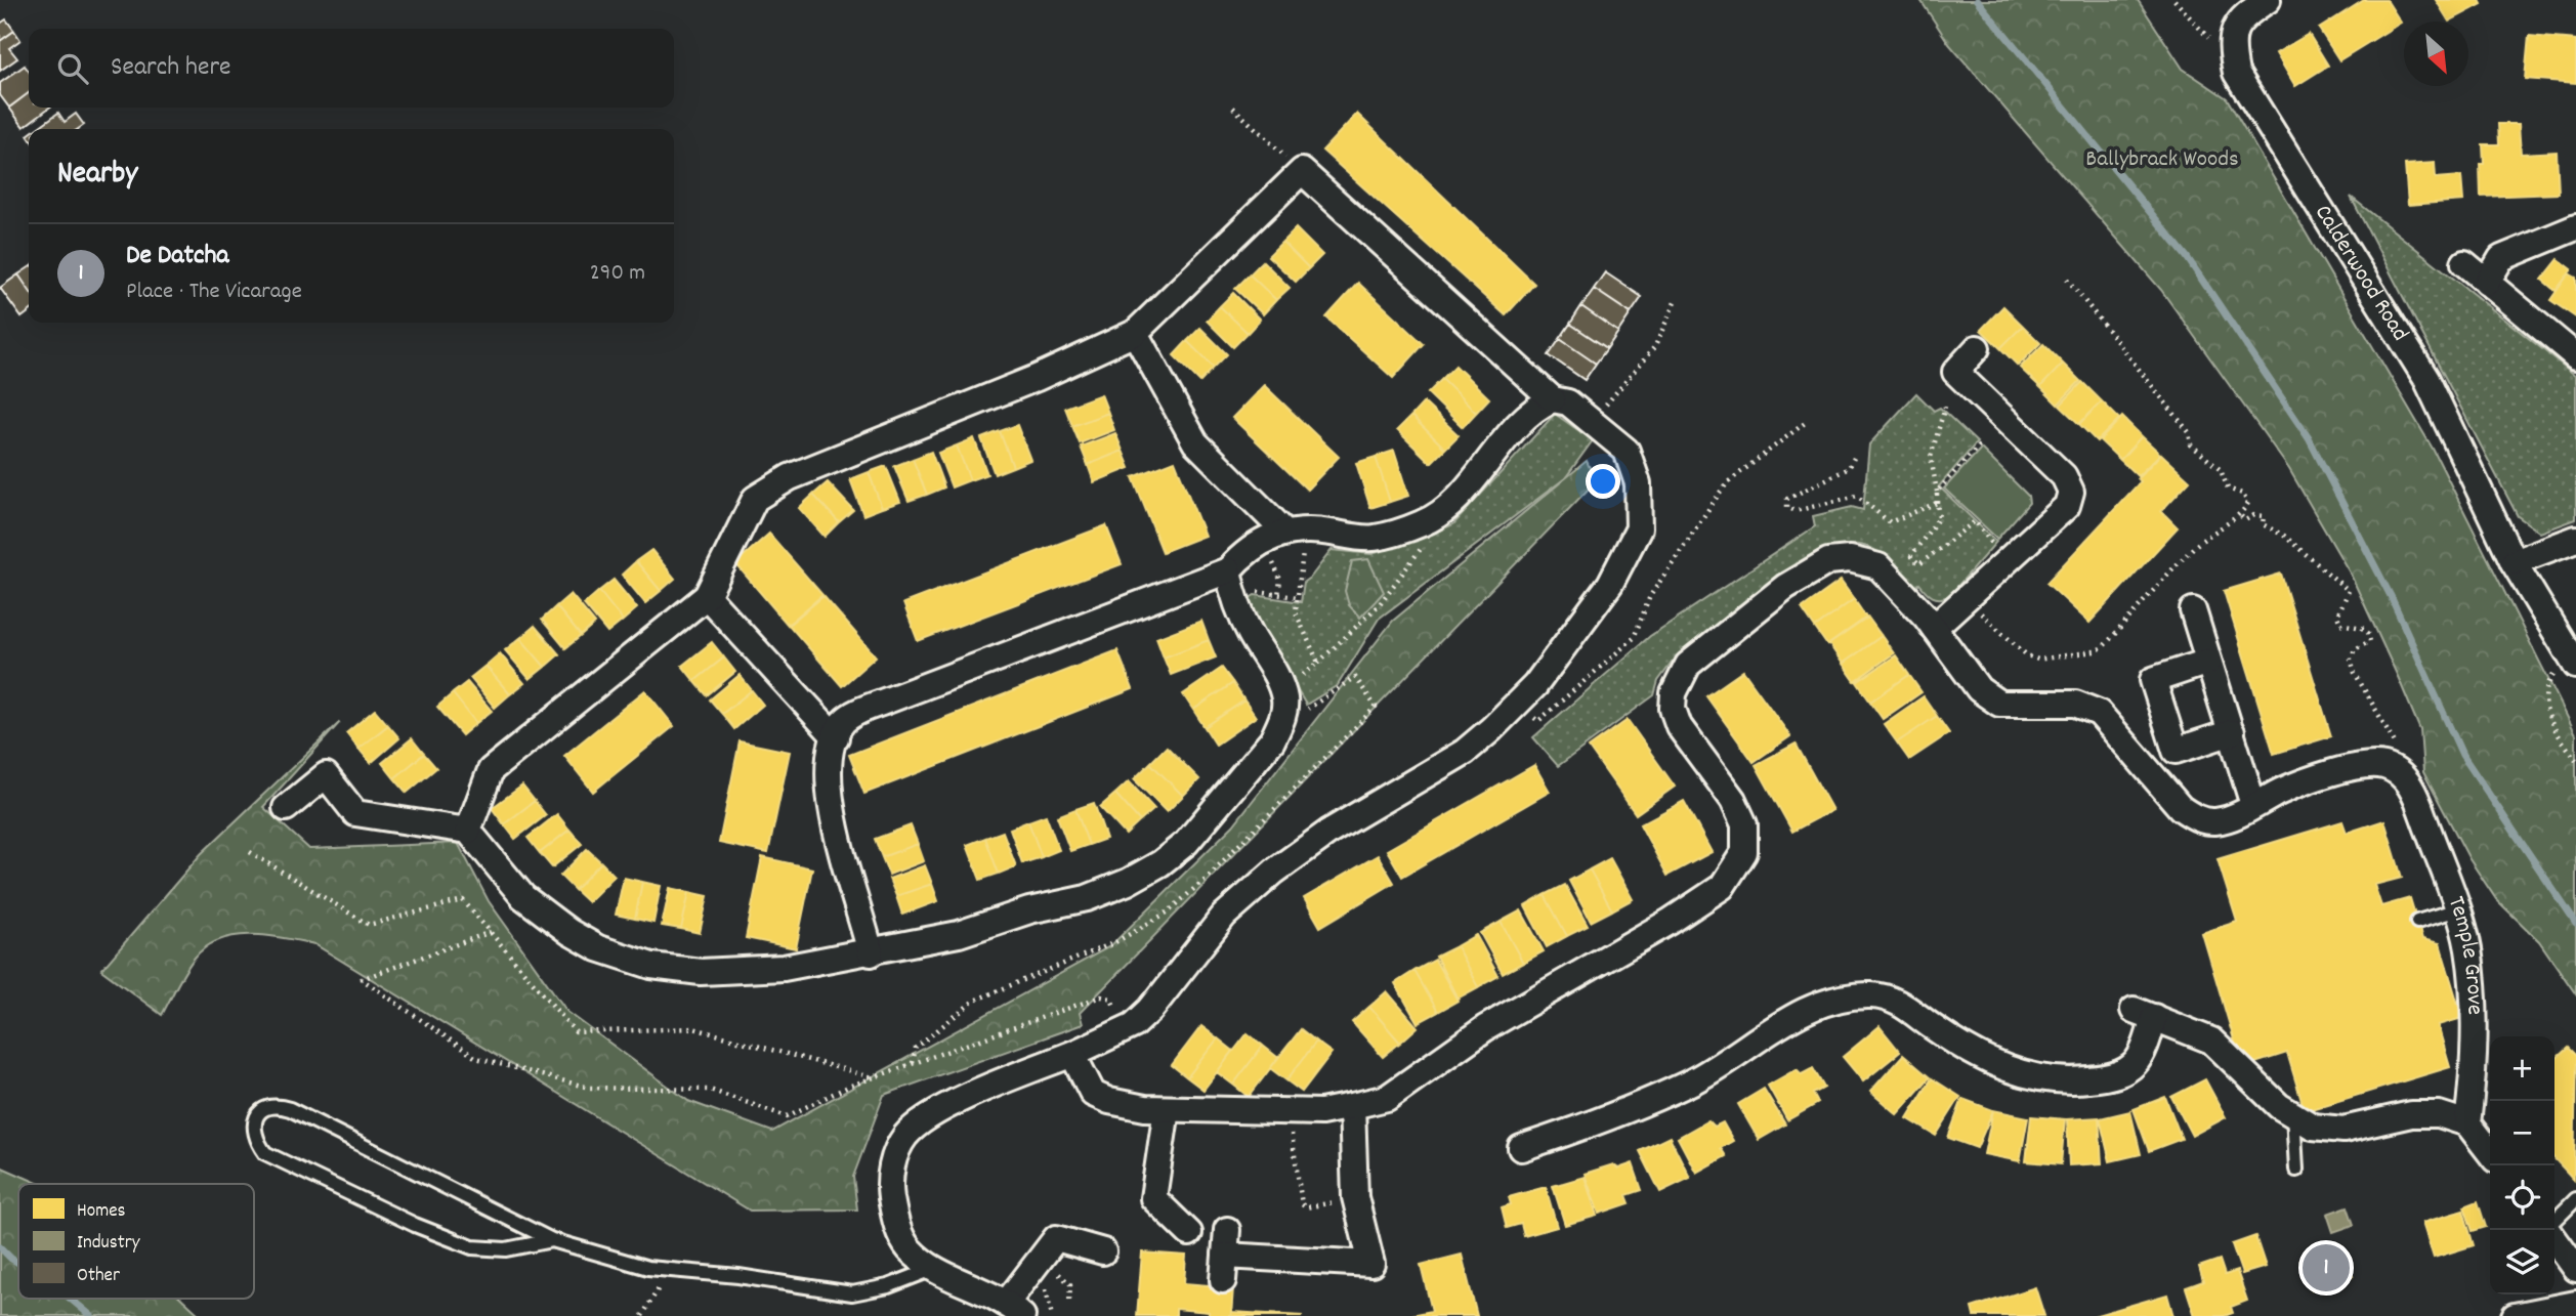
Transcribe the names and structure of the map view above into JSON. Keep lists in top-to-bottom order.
{
  "streets": {
    "street": ["Calderwood Road", "Temple Grove"]
  },
  "parks": ["Ballybrack Woods"],
  "legend": ["Homes", "Industry", "Other"],
  "north": "bottom right",
  "page": {
    "search": "Search here",
    "heading": "Nearby",
    "list": [
      {
        "mark": "1",
        "name": "De Datcha",
        "note": "Place · The Vicarage",
        "value": "290 m"
      }
    ],
    "map_buttons": ["+", "−"],
    "pins": "1"
  }
}
